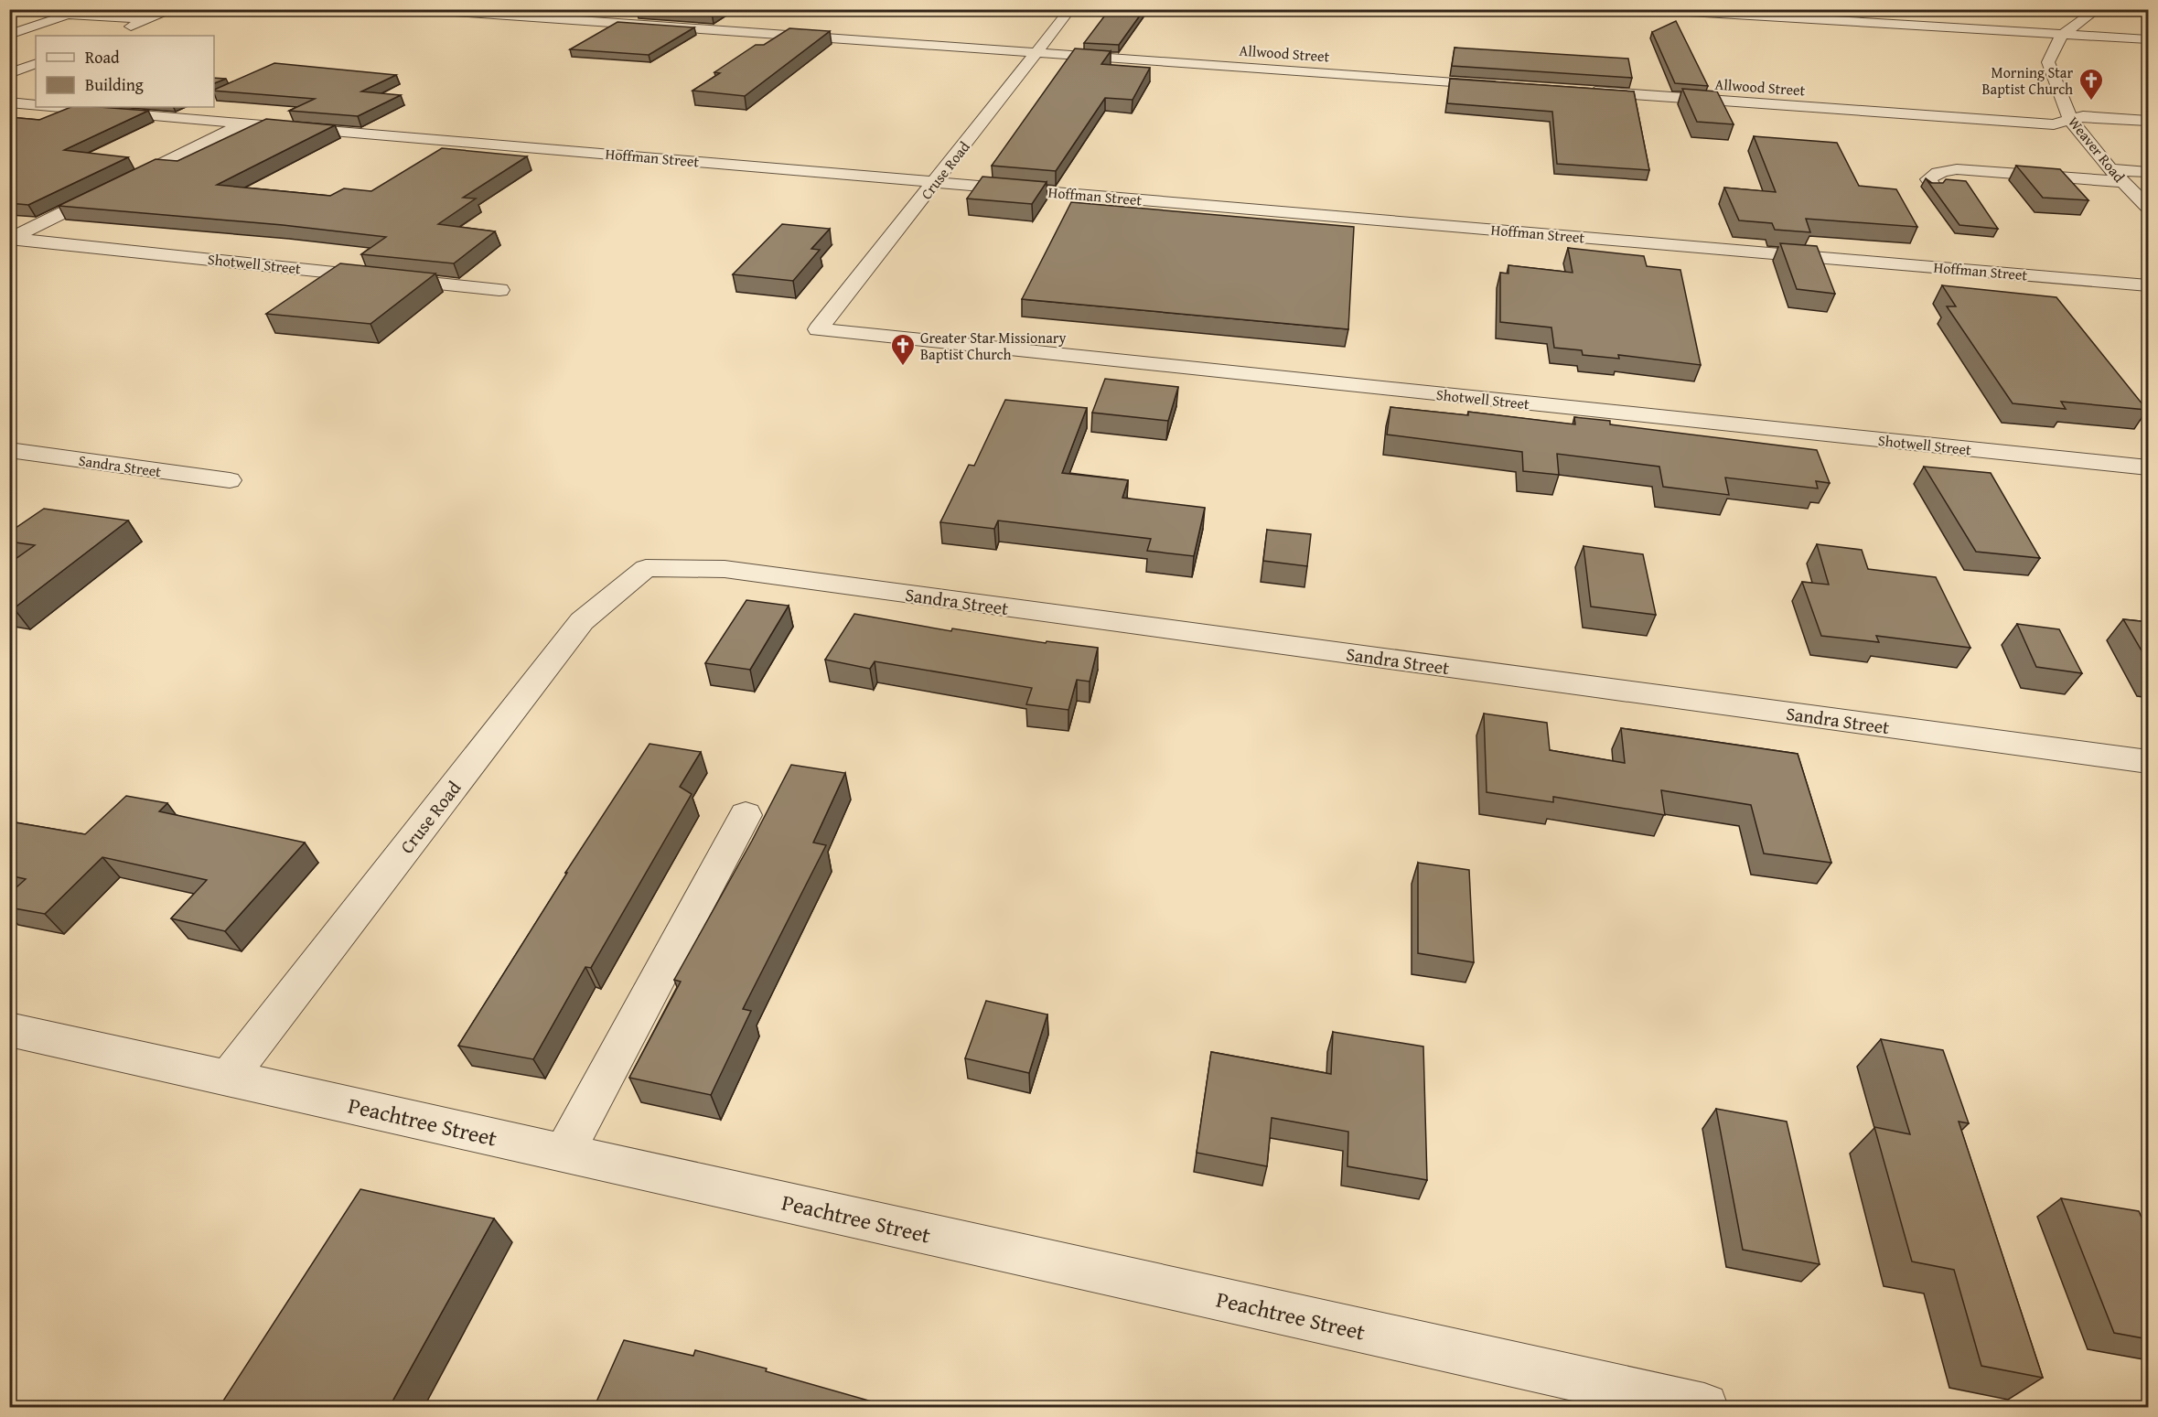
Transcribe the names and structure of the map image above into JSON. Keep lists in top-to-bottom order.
{
  "streets": {
    "street": [
      "Allwood Street",
      "Weaver Road",
      "Hoffman Street",
      "Cruse Road",
      "Shotwell Street",
      "Sandra Street",
      "Peachtree Street"
    ]
  },
  "crossings": [
    ["Allwood Street", "Weaver Road"],
    ["Allwood Street", "Cruse Road"],
    ["Hoffman Street", "Cruse Road"],
    ["Cruse Road", "Shotwell Street"],
    ["Cruse Road", "Sandra Street"],
    ["Cruse Road", "Peachtree Street"]
  ],
  "places": {
    "church": ["Morning Star Baptist Church", "Greater Star Missionary Baptist Church"]
  },
  "legend": ["Road", "Building"]
}
